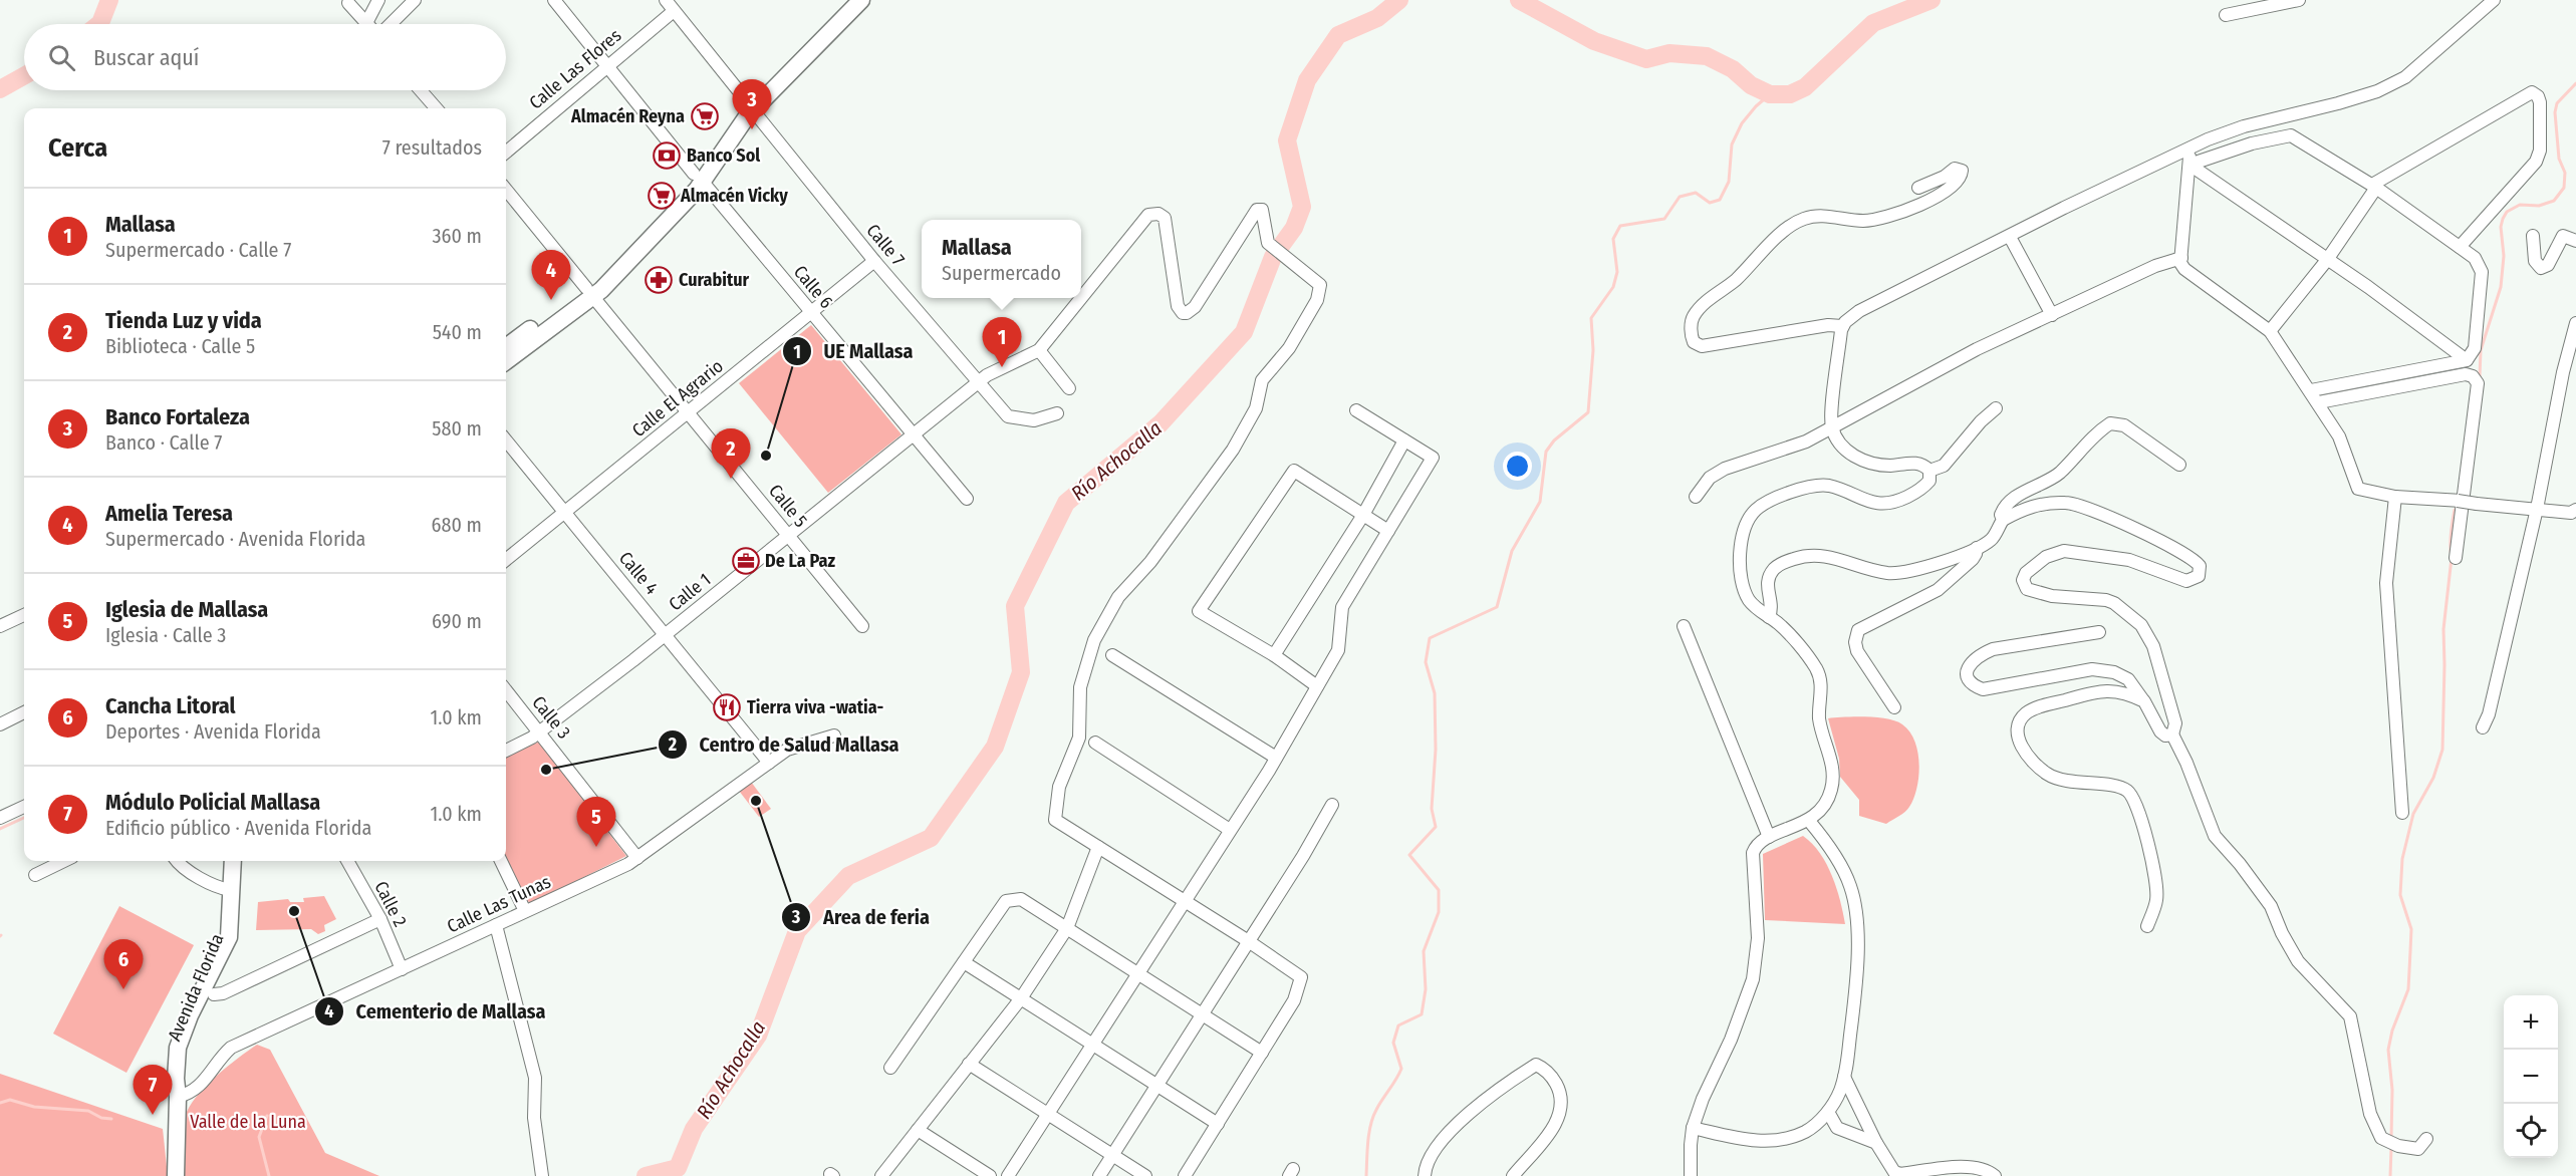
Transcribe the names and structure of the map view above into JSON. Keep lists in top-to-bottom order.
{
  "streets": {
    "main road": ["Avenida Florida"],
    "street": [
      "Calle Las Flores",
      "Calle 7",
      "Calle 6",
      "Calle El Agrario",
      "Calle 5",
      "Calle 4",
      "Calle 1",
      "Calle 3",
      "Calle 2",
      "Calle Las Tunas"
    ]
  },
  "crossings": [
    ["Calle Las Flores", "Calle 7"],
    ["Calle Las Flores", "Calle 6"],
    ["Calle 7", "Calle El Agrario"],
    ["Calle 7", "Calle 1"],
    ["Calle 6", "Calle El Agrario"],
    ["Calle 6", "Calle 1"],
    ["Calle El Agrario", "Calle 5"],
    ["Calle El Agrario", "Calle 4"],
    ["Calle 5", "Calle 1"],
    ["Calle 4", "Calle 1"],
    ["Calle 4", "Calle Las Tunas"],
    ["Calle 1", "Calle 3"],
    ["Calle 3", "Calle Las Tunas"],
    ["Calle 2", "Calle Las Tunas"],
    ["Calle Las Tunas", "Avenida Florida"]
  ],
  "water": ["Río Achocalla"],
  "parks": ["Valle de la Luna"],
  "places": {
    "supermarket": ["Almacén Reyna", "Almacén Vicky"],
    "bank": ["Banco Sol"],
    "pharmacy": ["Curabitur"],
    "other": [
      "UE Mallasa",
      "Centro de Salud Mallasa",
      "Area de feria",
      "Cementerio de Mallasa"
    ],
    "office": ["De La Paz"],
    "restaurant": ["Tierra viva -watia-"]
  },
  "page": {
    "search": "Buscar aquí",
    "pins": [
      "3",
      "4",
      "1",
      "2",
      "5",
      "6",
      "7"
    ],
    "heading": ["Cerca", "7 resultados"],
    "list": [
      {
        "mark": "1",
        "name": "Mallasa",
        "note": "Supermercado · Calle 7",
        "value": "360 m"
      },
      {
        "mark": "2",
        "name": "Tienda Luz y vida",
        "note": "Biblioteca · Calle 5",
        "value": "540 m"
      },
      {
        "mark": "3",
        "name": "Banco Fortaleza",
        "note": "Banco · Calle 7",
        "value": "580 m"
      },
      {
        "mark": "4",
        "name": "Amelia Teresa",
        "note": "Supermercado · Avenida Florida",
        "value": "680 m"
      },
      {
        "mark": "5",
        "name": "Iglesia de Mallasa",
        "note": "Iglesia · Calle 3",
        "value": "690 m"
      },
      {
        "mark": "6",
        "name": "Cancha Litoral",
        "note": "Deportes · Avenida Florida",
        "value": "1.0 km"
      },
      {
        "mark": "7",
        "name": "Módulo Policial Mallasa",
        "note": "Edificio público · Avenida Florida",
        "value": "1.0 km"
      }
    ],
    "popup": ["Mallasa", "Supermercado"],
    "map_buttons": ["+", "−"]
  }
}
